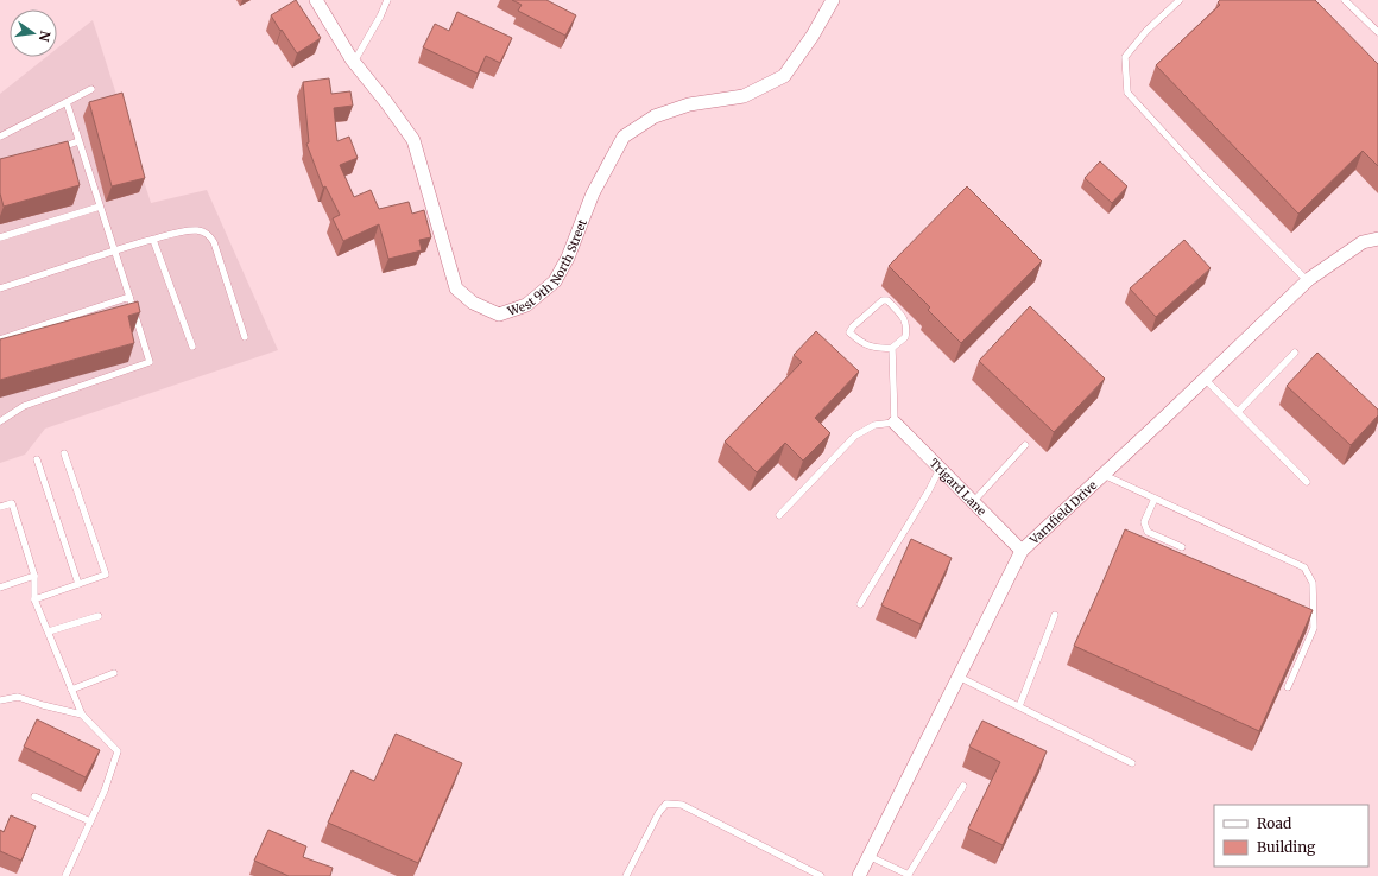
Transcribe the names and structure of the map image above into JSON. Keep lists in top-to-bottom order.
{
  "streets": {
    "street": ["West 9th North Street", "Trigard Lane", "Varnfield Drive"]
  },
  "crossings": [
    ["Trigard Lane", "Varnfield Drive"]
  ],
  "legend": ["Road", "Building"],
  "north": "right"
}
